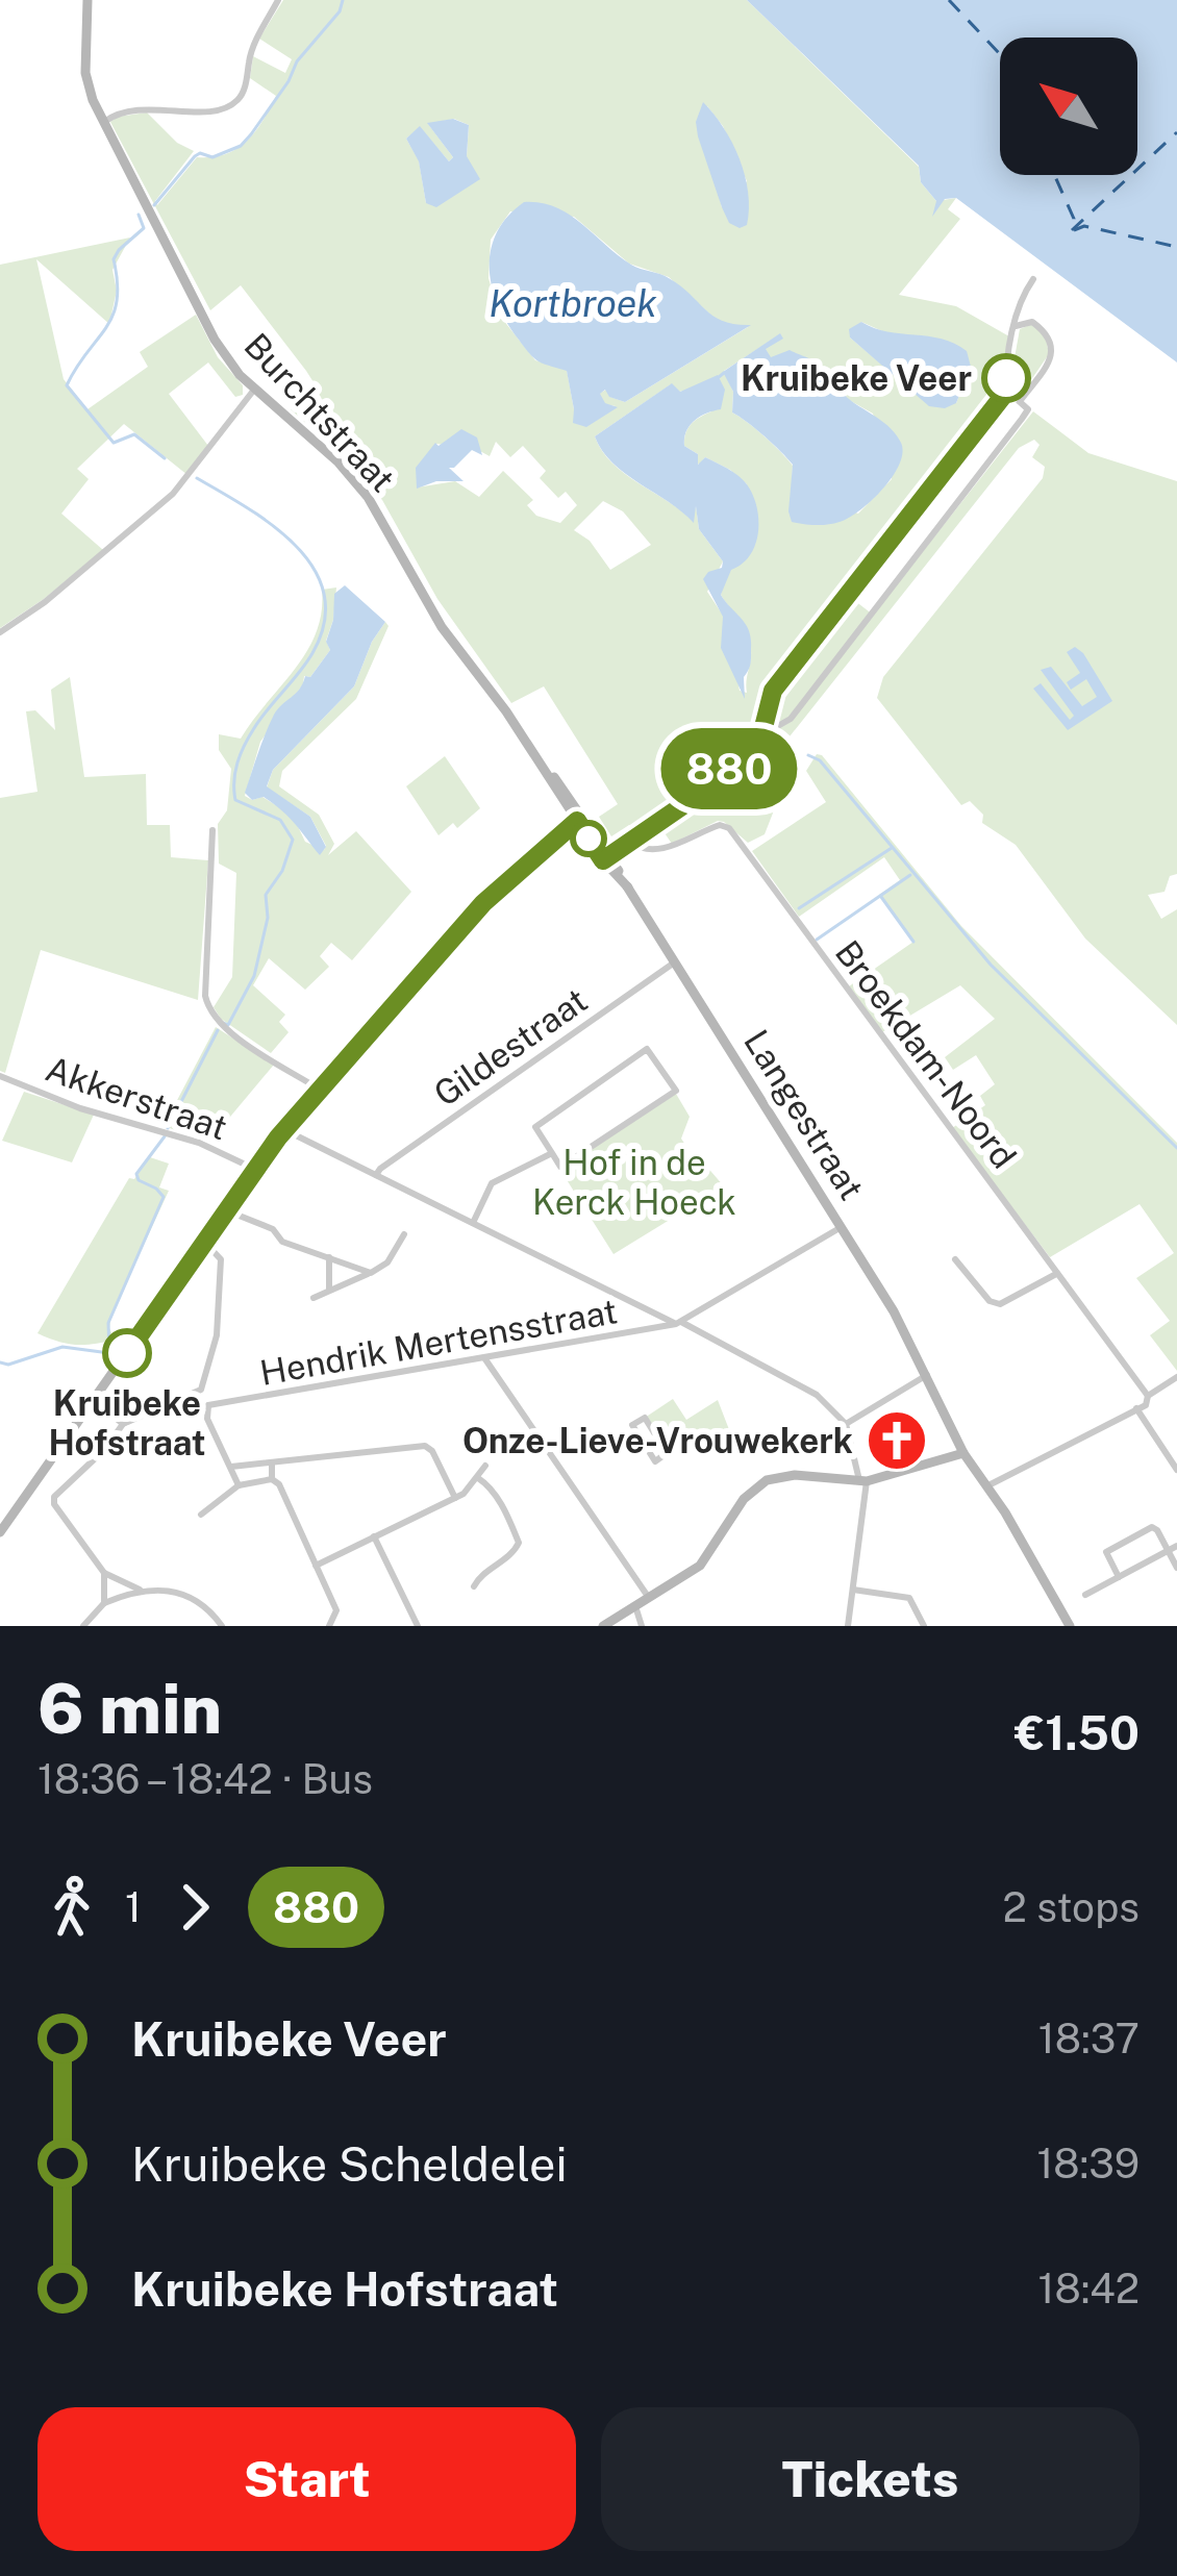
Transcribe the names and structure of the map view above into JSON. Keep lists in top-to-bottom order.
{
  "streets": {
    "main road": ["Burchtstraat", "Langestraat"],
    "street": [
      "Gildestraat",
      "Broekdam-Noord",
      "Akkerstraat",
      "Hendrik Mertensstraat"
    ]
  },
  "crossings": [
    ["Burchtstraat", "Langestraat"],
    ["Gildestraat", "Langestraat"]
  ],
  "water": ["Kortbroek"],
  "parks": ["Hof in de Kerck Hoeck"],
  "places": {
    "other": ["Kruibeke Veer", "Kruibeke Hofstraat"],
    "church": ["Onze-Lieve-Vrouwekerk"]
  },
  "lines": ["bus line 880"],
  "north": "top left",
  "page": {
    "on_map": "880",
    "heading": ["6 min", "18:36 – 18:42 · Bus", "€1.50"],
    "legs": ["1", "880", "2 stops"],
    "list": [
      {
        "name": "Kruibeke Veer",
        "value": "18:37"
      },
      {
        "name": "Kruibeke Scheldelei",
        "value": "18:39"
      },
      {
        "name": "Kruibeke Hofstraat",
        "value": "18:42"
      }
    ],
    "buttons": ["Start", "Tickets"]
  }
}
